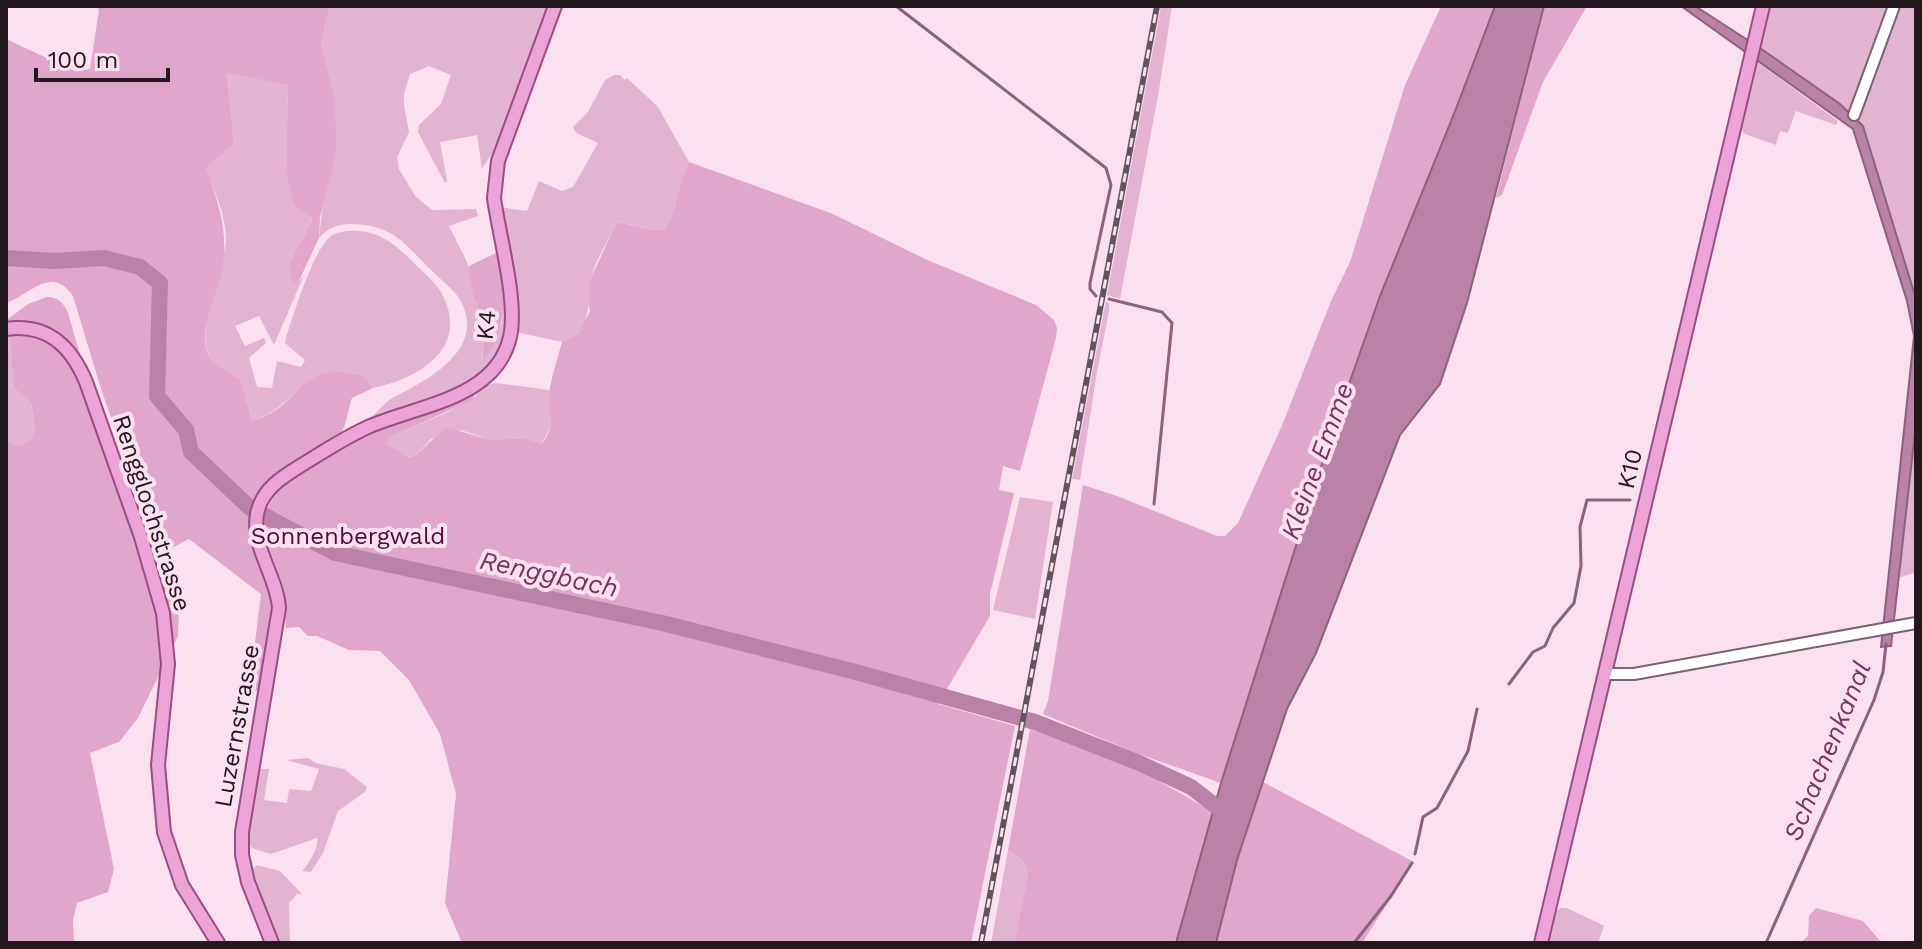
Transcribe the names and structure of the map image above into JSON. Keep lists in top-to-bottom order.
{
  "streets": {
    "main road": [
      "K4",
      "K10",
      "Rengglochstrasse",
      "Luzernstrasse"
    ]
  },
  "crossings": [
    ["K4", "Luzernstrasse"]
  ],
  "water": ["Kleine Emme", "Renggbach", "Schachenkanal"],
  "parks": ["Sonnenbergwald"],
  "scale_bar": "100 m"
}
